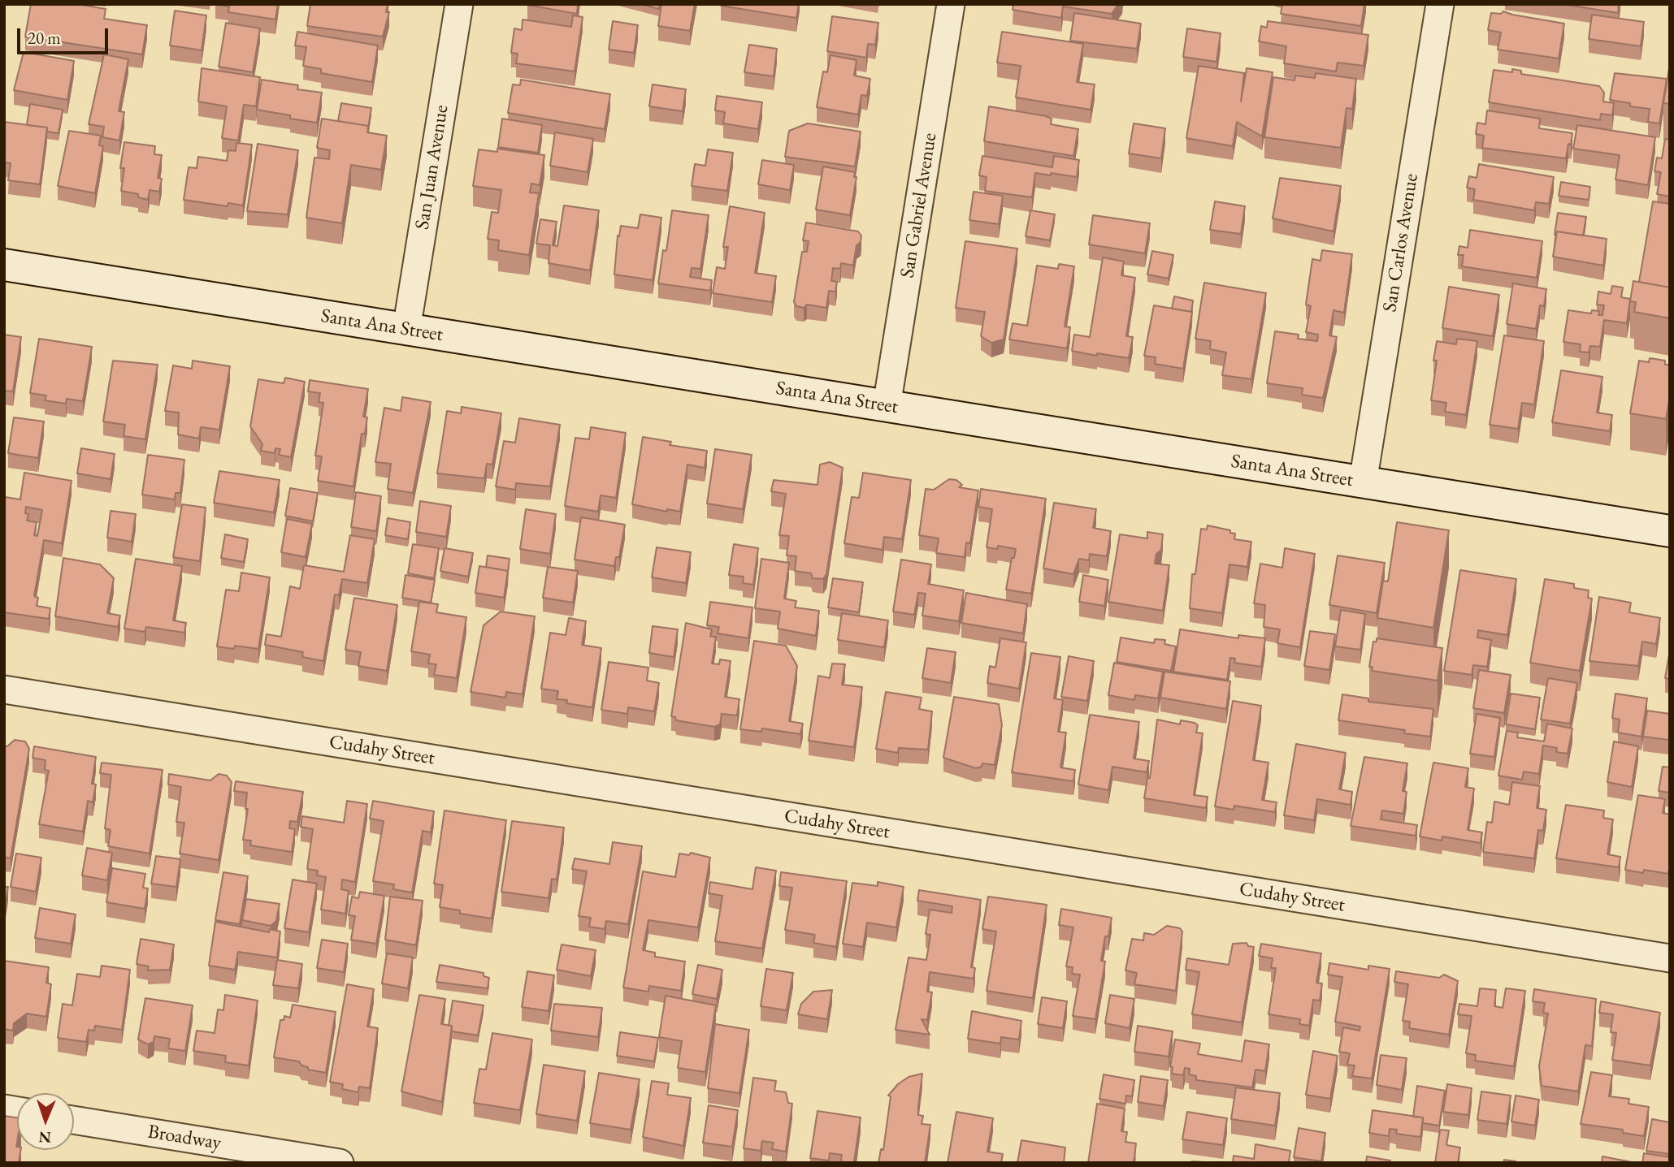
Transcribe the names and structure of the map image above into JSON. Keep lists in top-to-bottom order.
{
  "streets": {
    "street": [
      "San Juan Avenue",
      "San Gabriel Avenue",
      "San Carlos Avenue",
      "Santa Ana Street",
      "Cudahy Street",
      "Broadway"
    ]
  },
  "crossings": [
    ["San Juan Avenue", "Santa Ana Street"],
    ["San Gabriel Avenue", "Santa Ana Street"],
    ["San Carlos Avenue", "Santa Ana Street"]
  ],
  "scale_bar": "20 m",
  "north": "bottom"
}
